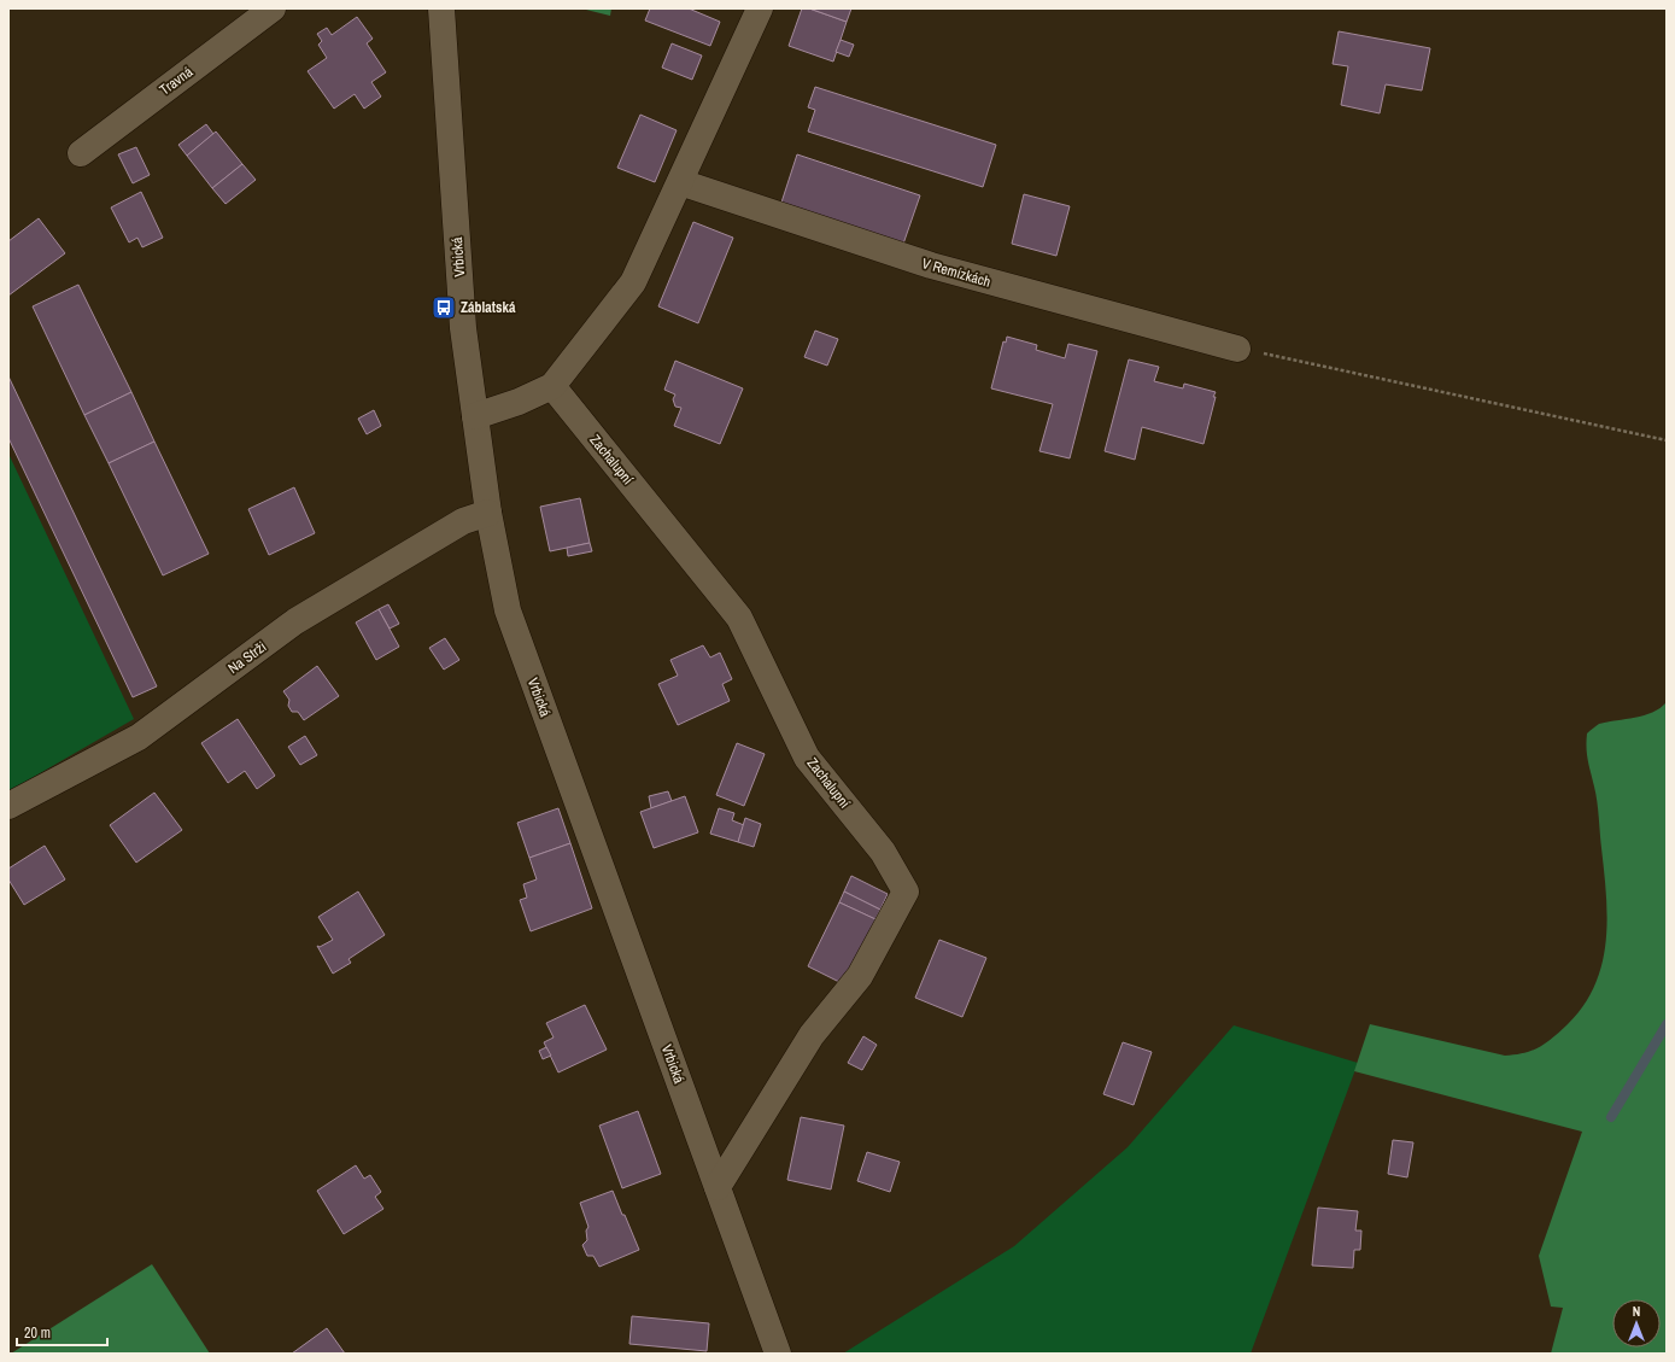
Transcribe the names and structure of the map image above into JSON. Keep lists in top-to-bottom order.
{
  "streets": {
    "street": [
      "Travná",
      "Vrbická",
      "V Remízkách",
      "Zachalupní",
      "Na Strži"
    ]
  },
  "crossings": [
    ["Vrbická", "Zachalupní"],
    ["Vrbická", "Na Strži"]
  ],
  "places": {
    "bus stop": ["Záblatská"]
  },
  "scale_bar": "20 m",
  "north": "top"
}
